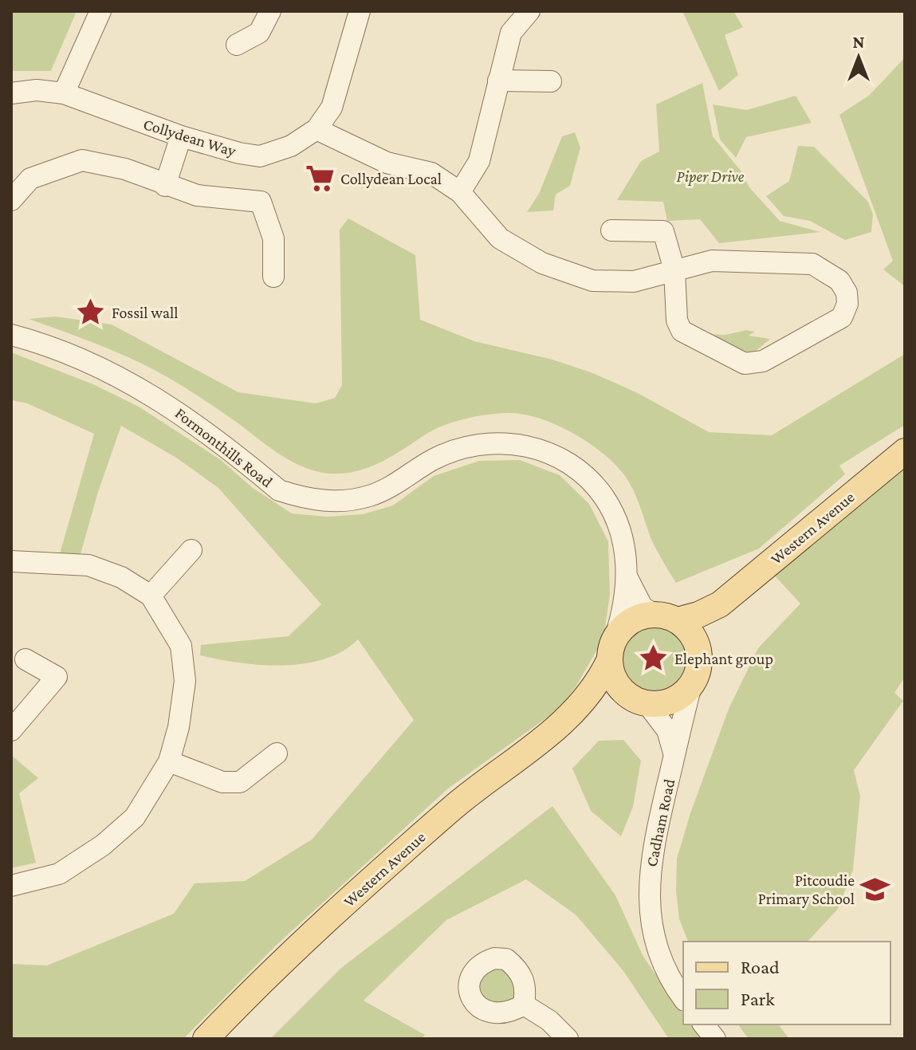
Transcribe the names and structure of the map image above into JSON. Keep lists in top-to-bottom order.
{
  "streets": {
    "main road": ["Western Avenue"],
    "street": ["Collydean Way", "Formonthills Road", "Cadham Road"]
  },
  "crossings": [
    ["Formonthills Road", "Western Avenue"],
    ["Formonthills Road", "Cadham Road"],
    ["Western Avenue", "Cadham Road"]
  ],
  "parks": ["Piper Drive"],
  "places": {
    "supermarket": ["Collydean Local"],
    "place": ["Fossil wall", "Elephant group"],
    "school or university": ["Pitcoudie Primary School"]
  },
  "legend": ["Road", "Park"],
  "north": "top"
}
